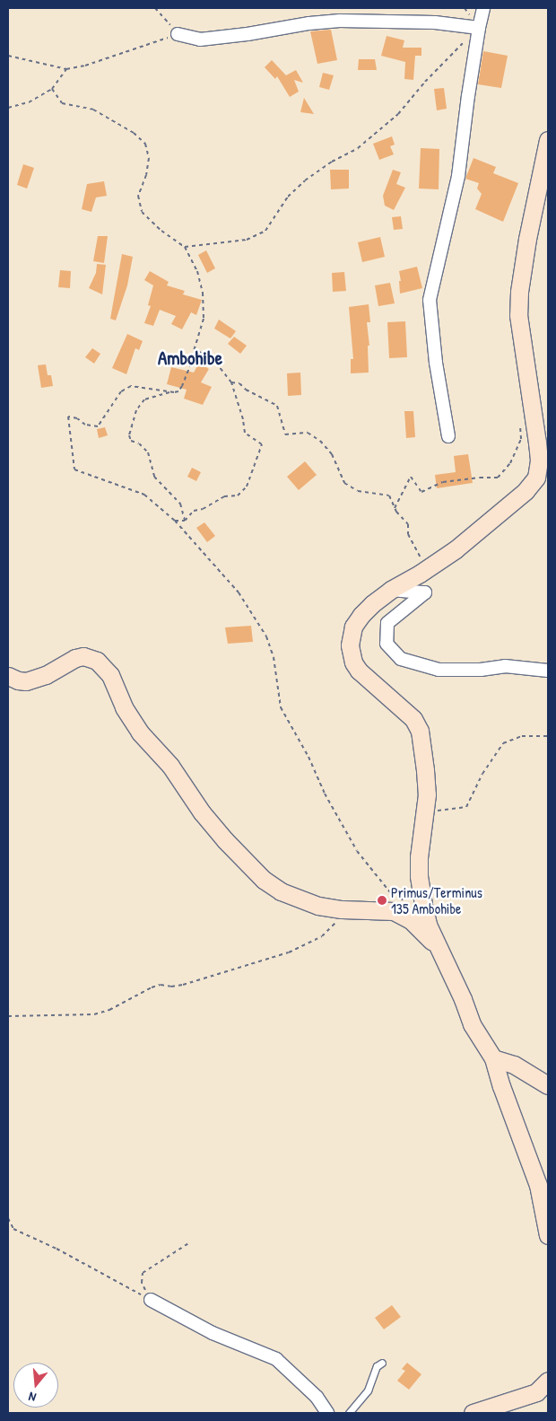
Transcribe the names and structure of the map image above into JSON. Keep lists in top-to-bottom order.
{
  "districts": ["Ambohibe"],
  "places": ["Primus/Terminus 135 Ambohibe"],
  "north": "bottom"
}
